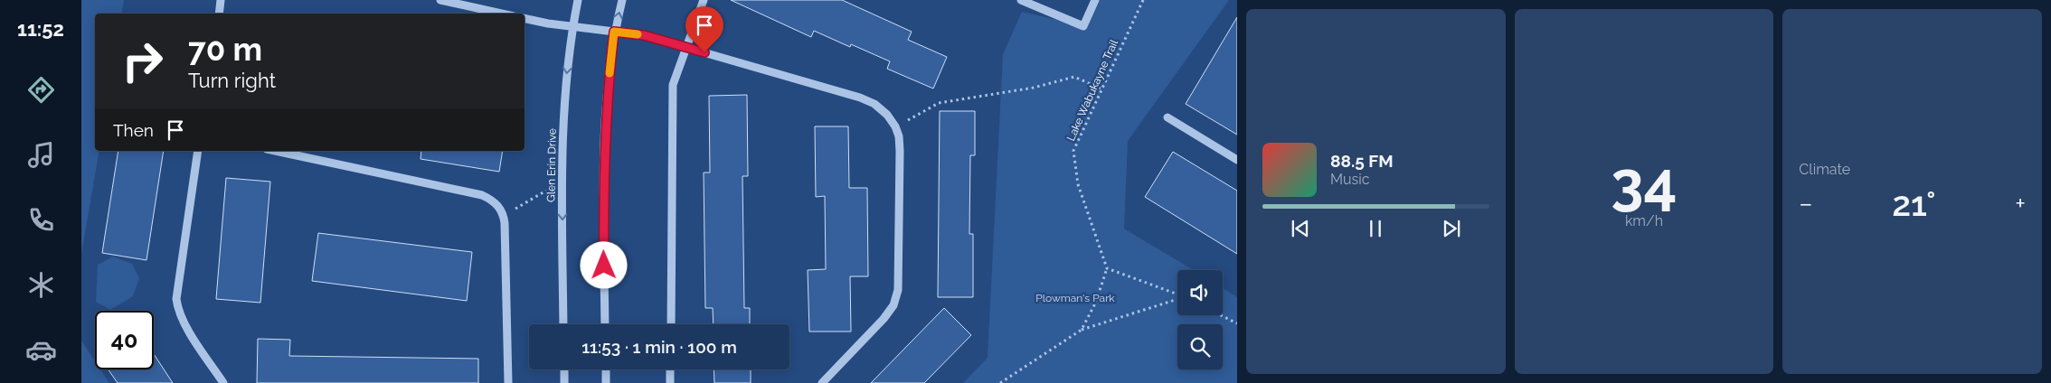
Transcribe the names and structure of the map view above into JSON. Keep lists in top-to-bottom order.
{
  "streets": {
    "street": ["Glen Erin Drive"],
    "path": ["Lake Wabukayne Trail"]
  },
  "parks": ["Plowman's Park"],
  "page": {
    "tabs": "11:52",
    "tile": [
      ["34", "km/h"],
      "Climate"
    ],
    "turn": ["70 m", "Turn right"],
    "then": "Then",
    "song": ["88.5 FM", "Music"],
    "heat": ["−", "21°", "+"],
    "limit": "40",
    "trip": "11:53 · 1 min · 100 m"
  }
}
